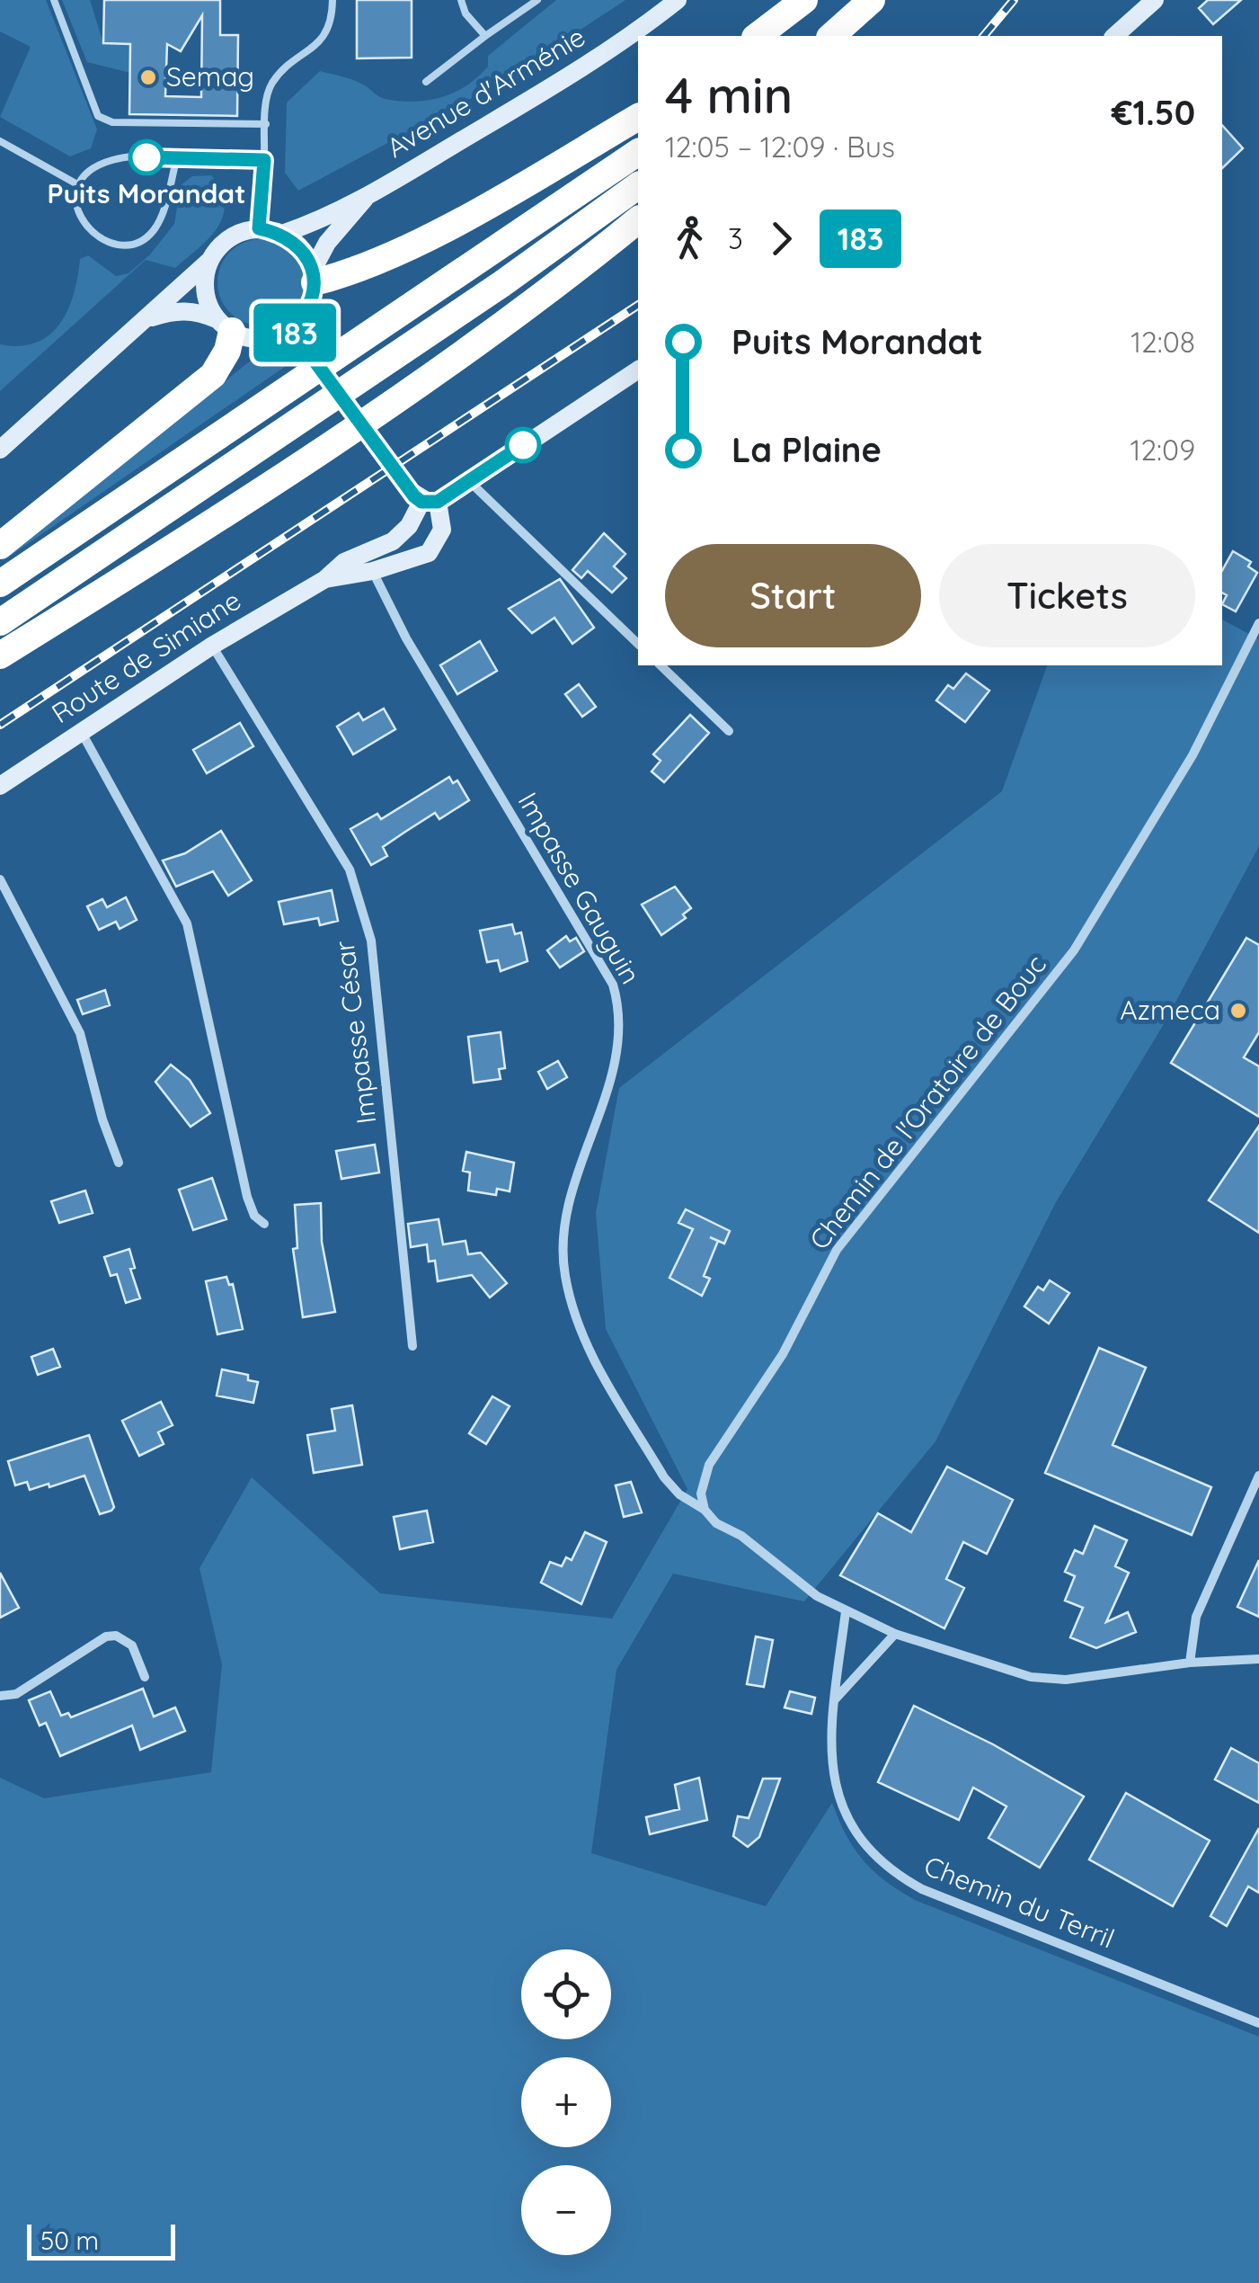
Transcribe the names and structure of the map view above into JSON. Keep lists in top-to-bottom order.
{
  "streets": {
    "street": [
      "Avenue d'Arménie",
      "Route de Simiane",
      "Impasse Gauguin",
      "Impasse César",
      "Chemin de l'Oratoire de Bouc",
      "Chemin du Terril"
    ]
  },
  "crossings": [
    ["Route de Simiane", "Impasse Gauguin"],
    ["Route de Simiane", "Impasse César"],
    ["Impasse Gauguin", "Chemin de l'Oratoire de Bouc"]
  ],
  "places": ["Semag", "Puits Morandat", "Azmeca"],
  "lines": ["bus line 183"],
  "scale_bar": "50 m",
  "page": {
    "on_map": "183",
    "heading": ["4 min", "12:05 – 12:09 · Bus", "€1.50"],
    "legs": ["3", "183"],
    "list": [
      {
        "name": "Puits Morandat",
        "value": "12:08"
      },
      {
        "name": "La Plaine",
        "value": "12:09"
      }
    ],
    "buttons": ["Start", "Tickets"],
    "map_buttons": ["+", "−"],
    "scale": "50 m"
  }
}
